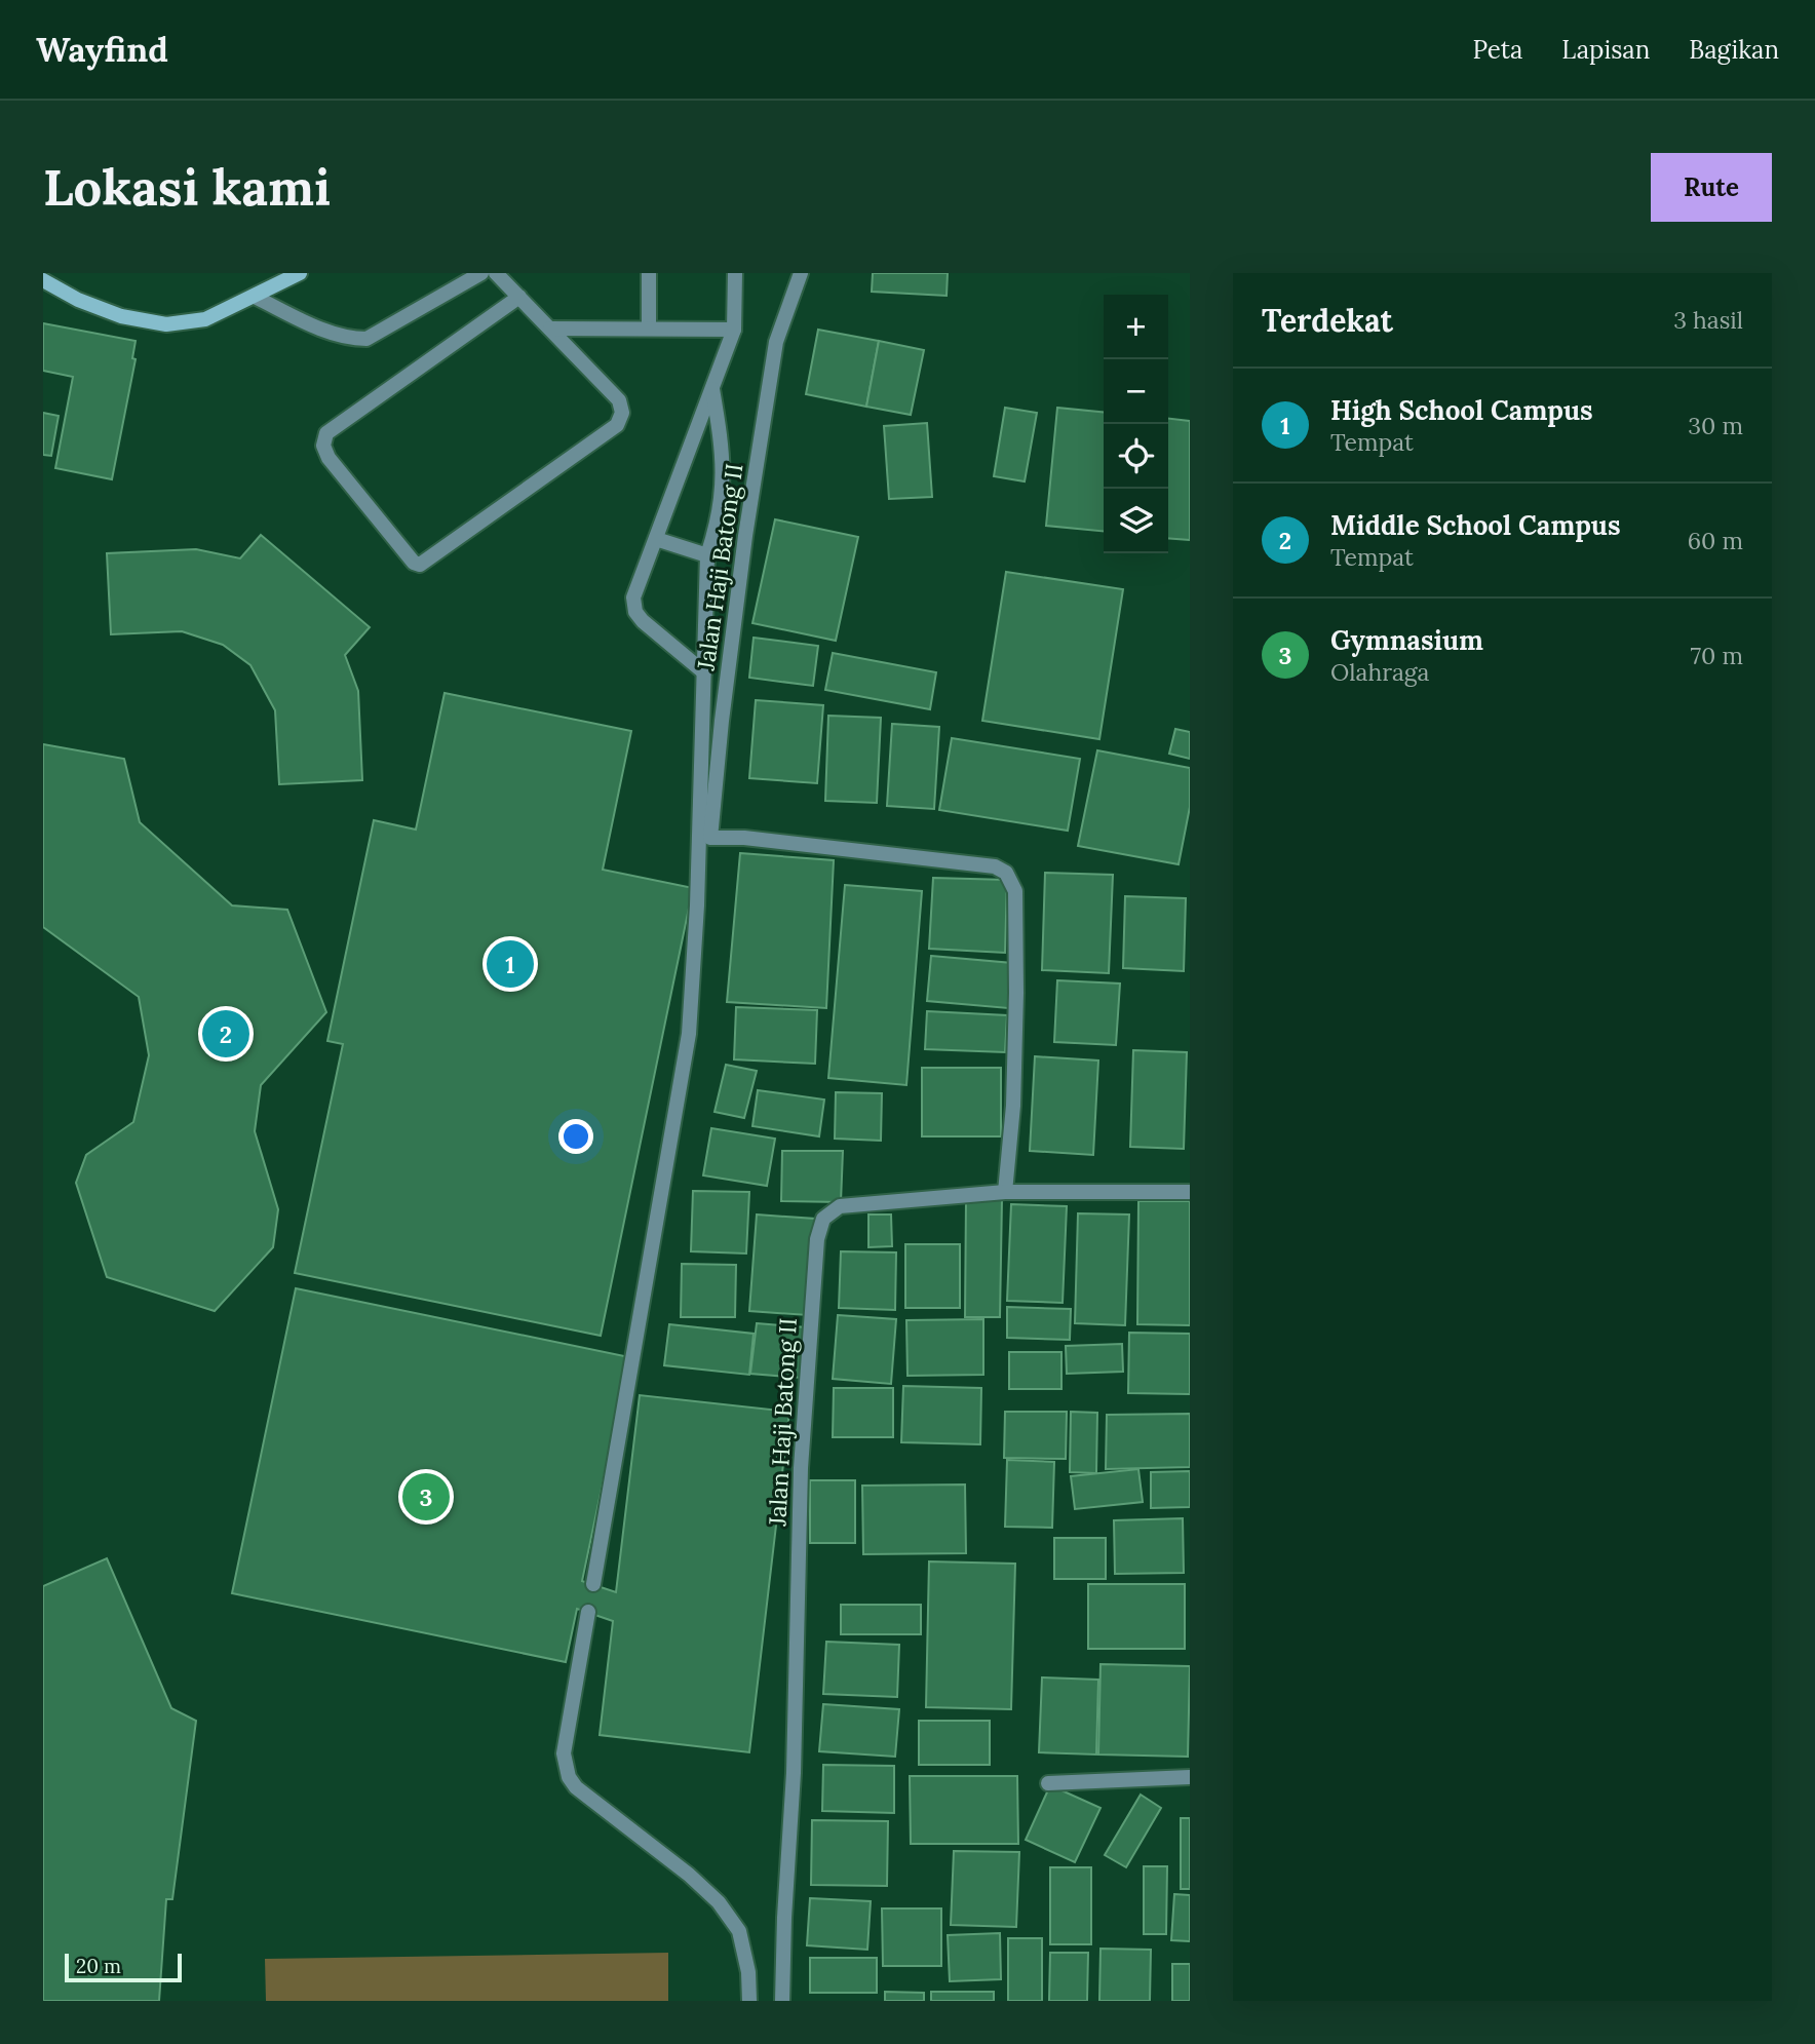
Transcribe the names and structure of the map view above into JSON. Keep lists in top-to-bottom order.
{
  "streets": {
    "street": ["Jalan Haji Batong II"]
  },
  "scale_bar": "20 m",
  "page": {
    "header": "Wayfind",
    "nav": ["Peta", "Lapisan", "Bagikan"],
    "buttons": "Rute",
    "title": "Lokasi kami",
    "heading": ["Terdekat", "3 hasil"],
    "map_buttons": ["+", "−"],
    "list": [
      {
        "mark": "1",
        "name": "High School Campus",
        "note": "Tempat",
        "value": "30 m"
      },
      {
        "mark": "2",
        "name": "Middle School Campus",
        "note": "Tempat",
        "value": "60 m"
      },
      {
        "mark": "3",
        "name": "Gymnasium",
        "note": "Olahraga",
        "value": "70 m"
      }
    ],
    "pins": ["1", "2", "3"],
    "scale": "20 m"
  }
}
